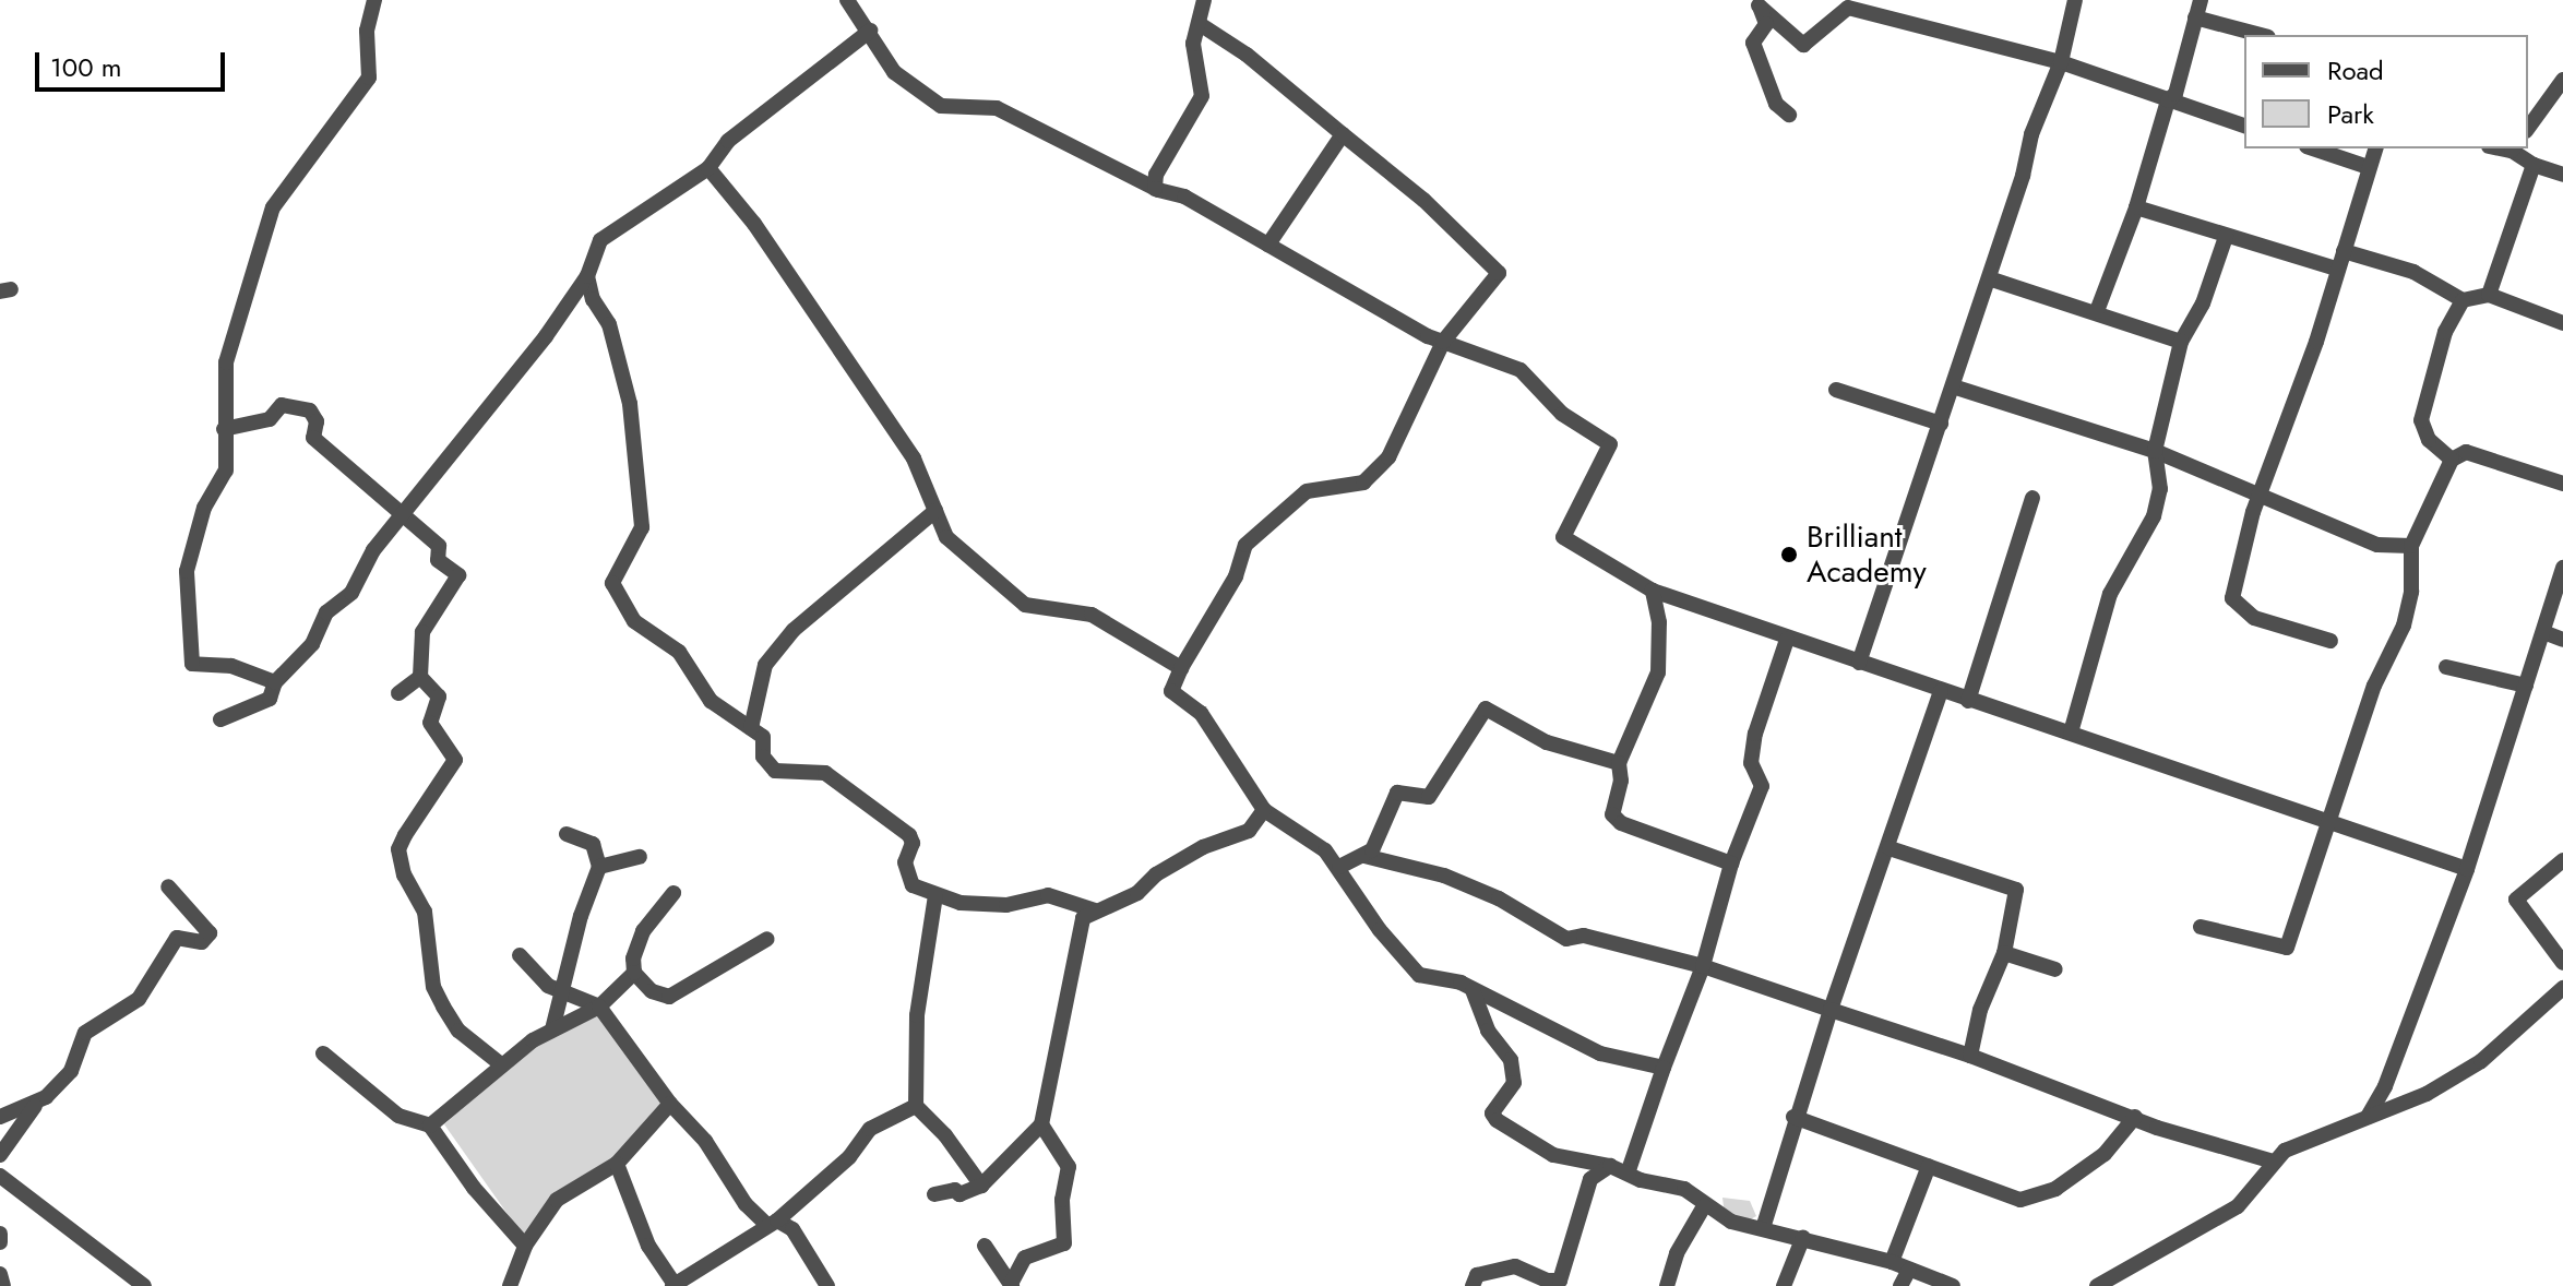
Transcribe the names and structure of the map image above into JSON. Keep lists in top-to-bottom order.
{
  "places": ["Brilliant Academy"],
  "legend": ["Road", "Park"],
  "scale_bar": "100 m"
}
